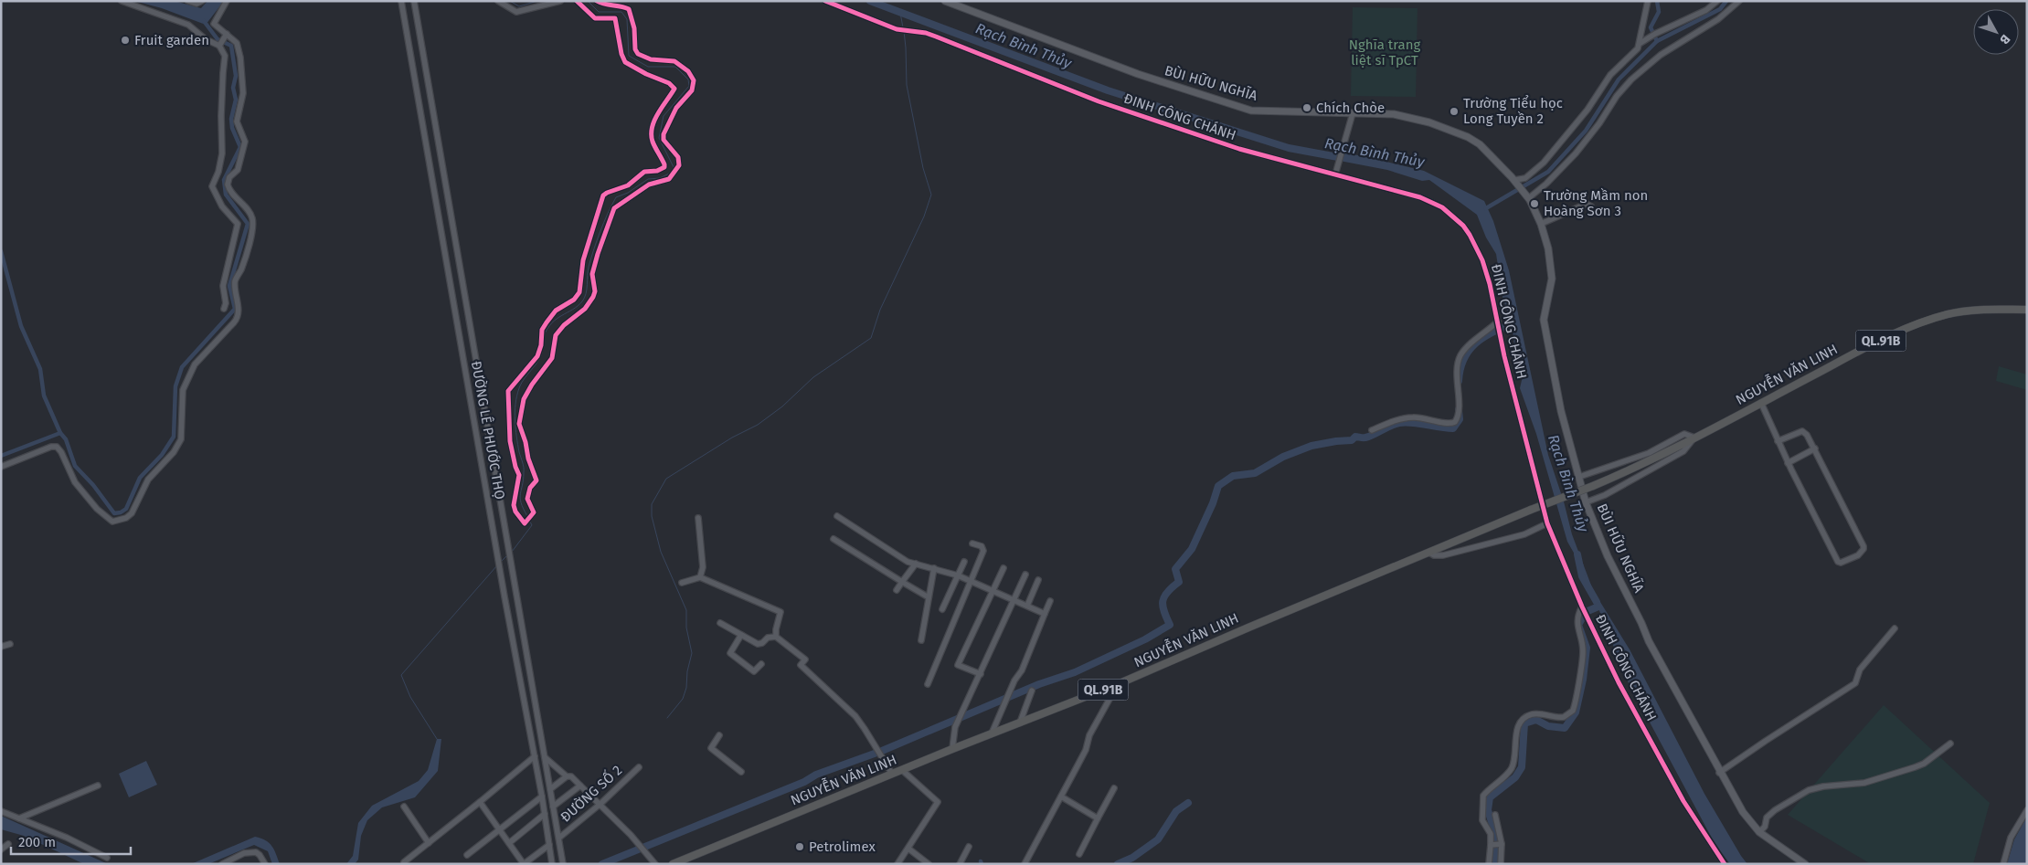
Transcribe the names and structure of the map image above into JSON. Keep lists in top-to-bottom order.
{
  "streets": {
    "highway": ["QL.91B", "NGUYỄN VĂN LINH"],
    "main road": ["BÙI HỮU NGHĨA"],
    "street": ["ĐINH CÔNG CHÁNH", "ĐƯỜNG LÊ PHƯỚC THỌ", "ĐƯỜNG SỐ 2"]
  },
  "crossings": [
    ["ĐƯỜNG LÊ PHƯỚC THỌ", "ĐƯỜNG SỐ 2"]
  ],
  "water": ["Rạch Bình Thủy"],
  "parks": ["Nghĩa trang liệt sĩ TpCT"],
  "places": [
    "Fruit garden",
    "Chích Chòe",
    "Trường Tiểu học Long Tuyền 2",
    "Trường Mầm non Hoàng Sơn 3",
    "Petrolimex"
  ],
  "scale_bar": "200 m",
  "north": "bottom right"
}
